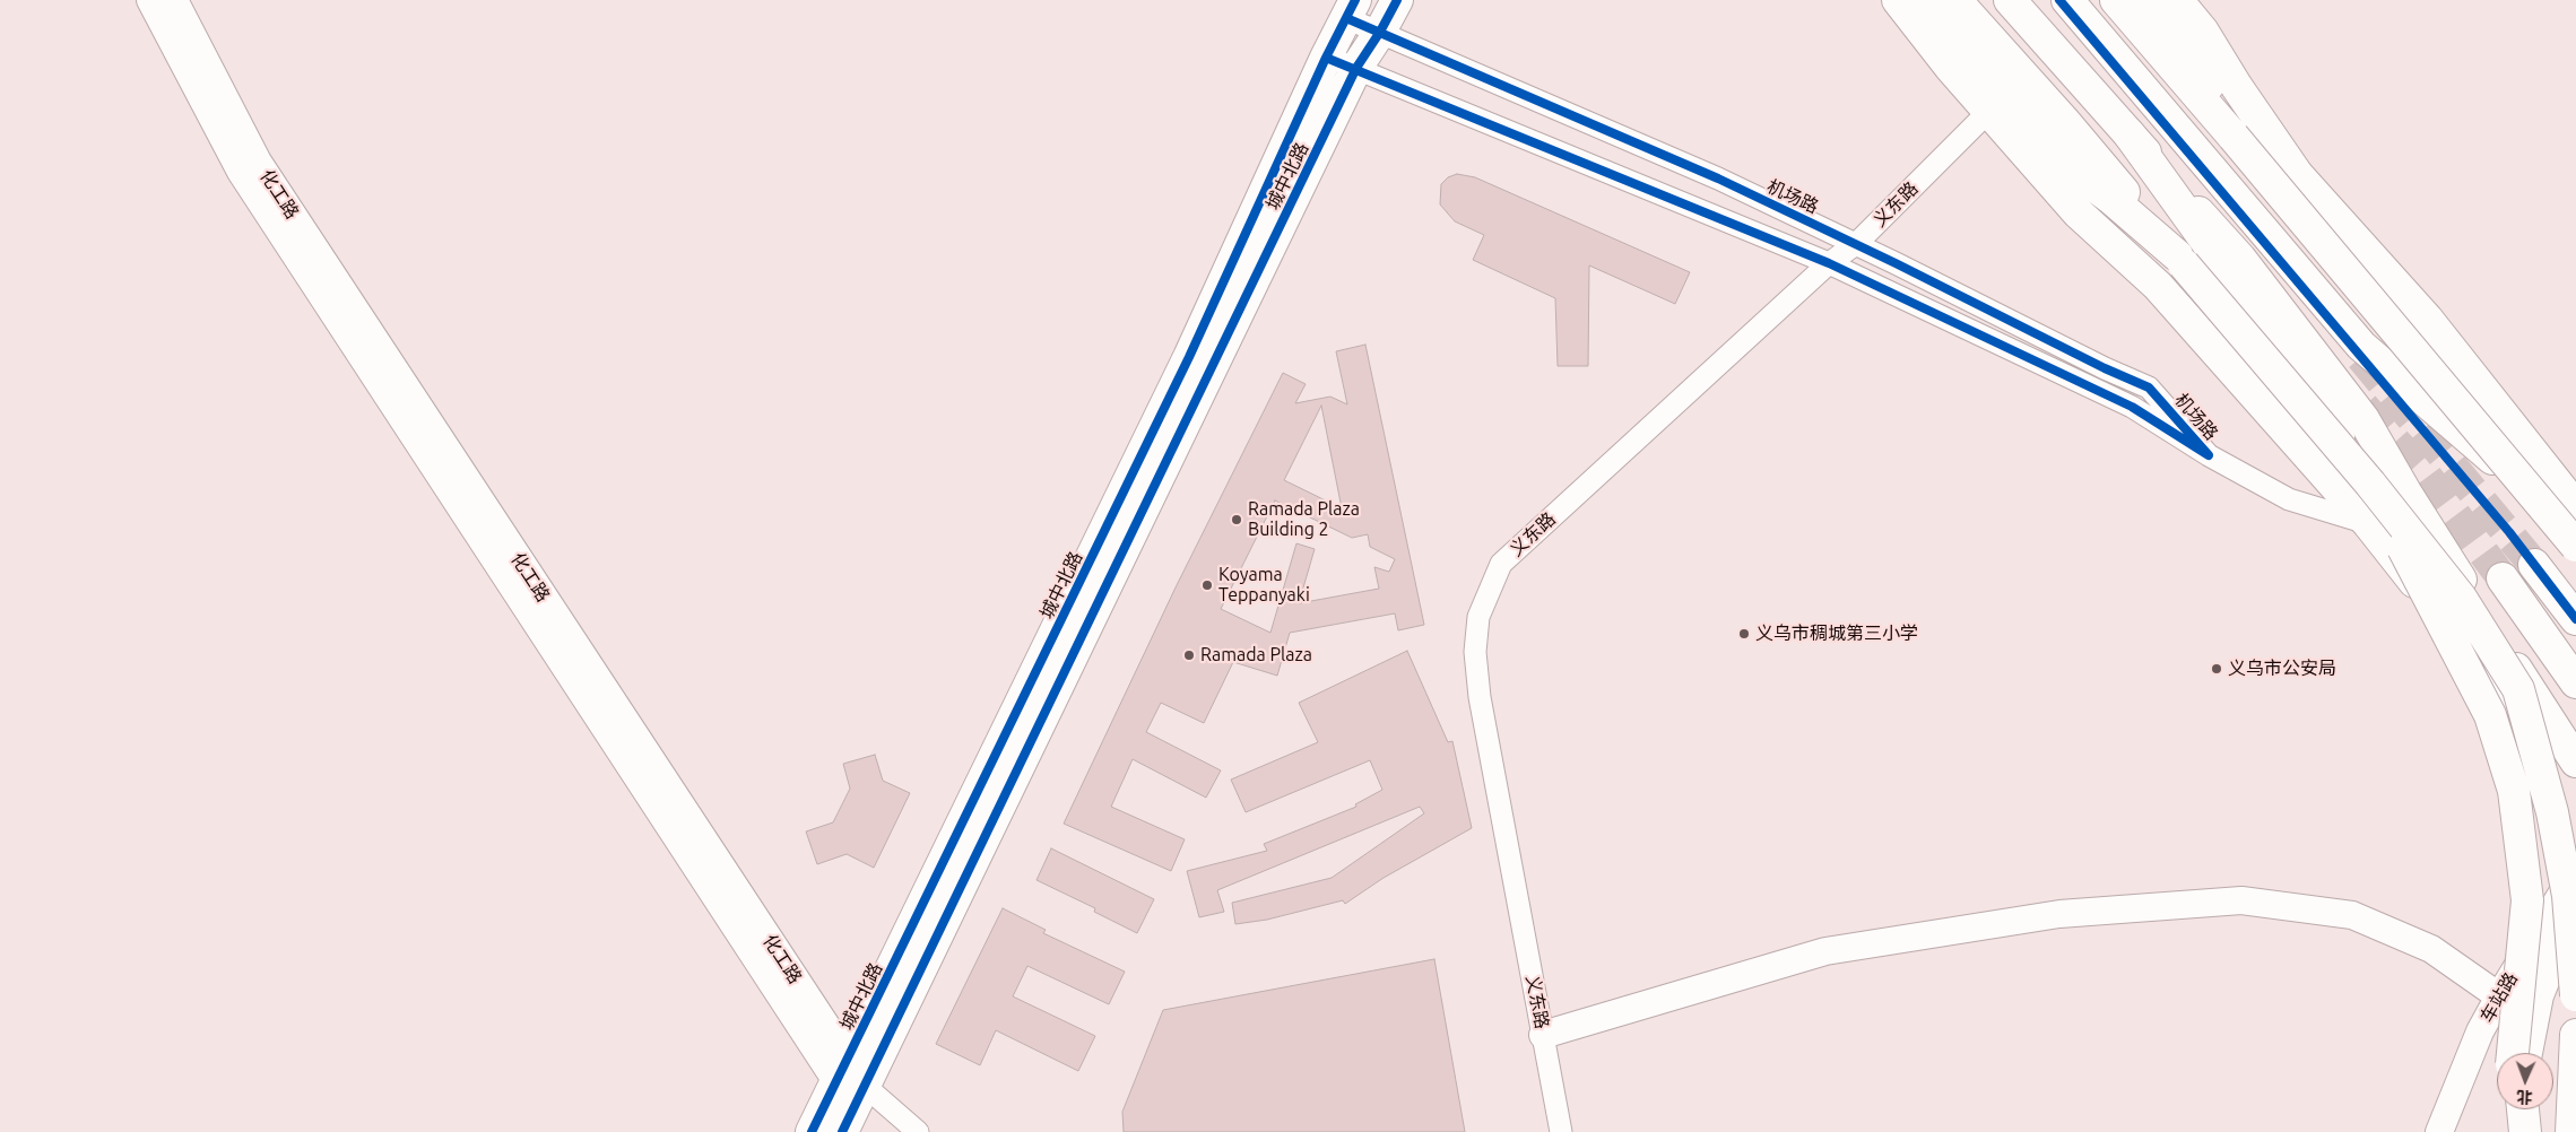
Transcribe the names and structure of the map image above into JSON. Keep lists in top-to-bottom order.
{
  "streets": {
    "main road": ["城中北路"],
    "street": [
      "化工路",
      "机场路",
      "义东路",
      "车站路"
    ]
  },
  "crossings": [
    ["城中北路", "化工路"],
    ["城中北路", "机场路"],
    ["机场路", "义东路"]
  ],
  "places": [
    "Ramada Plaza Building 2",
    "Koyama Teppanyaki",
    "义乌市稠城第三小学",
    "Ramada Plaza",
    "义乌市公安局"
  ],
  "north": "bottom"
}
